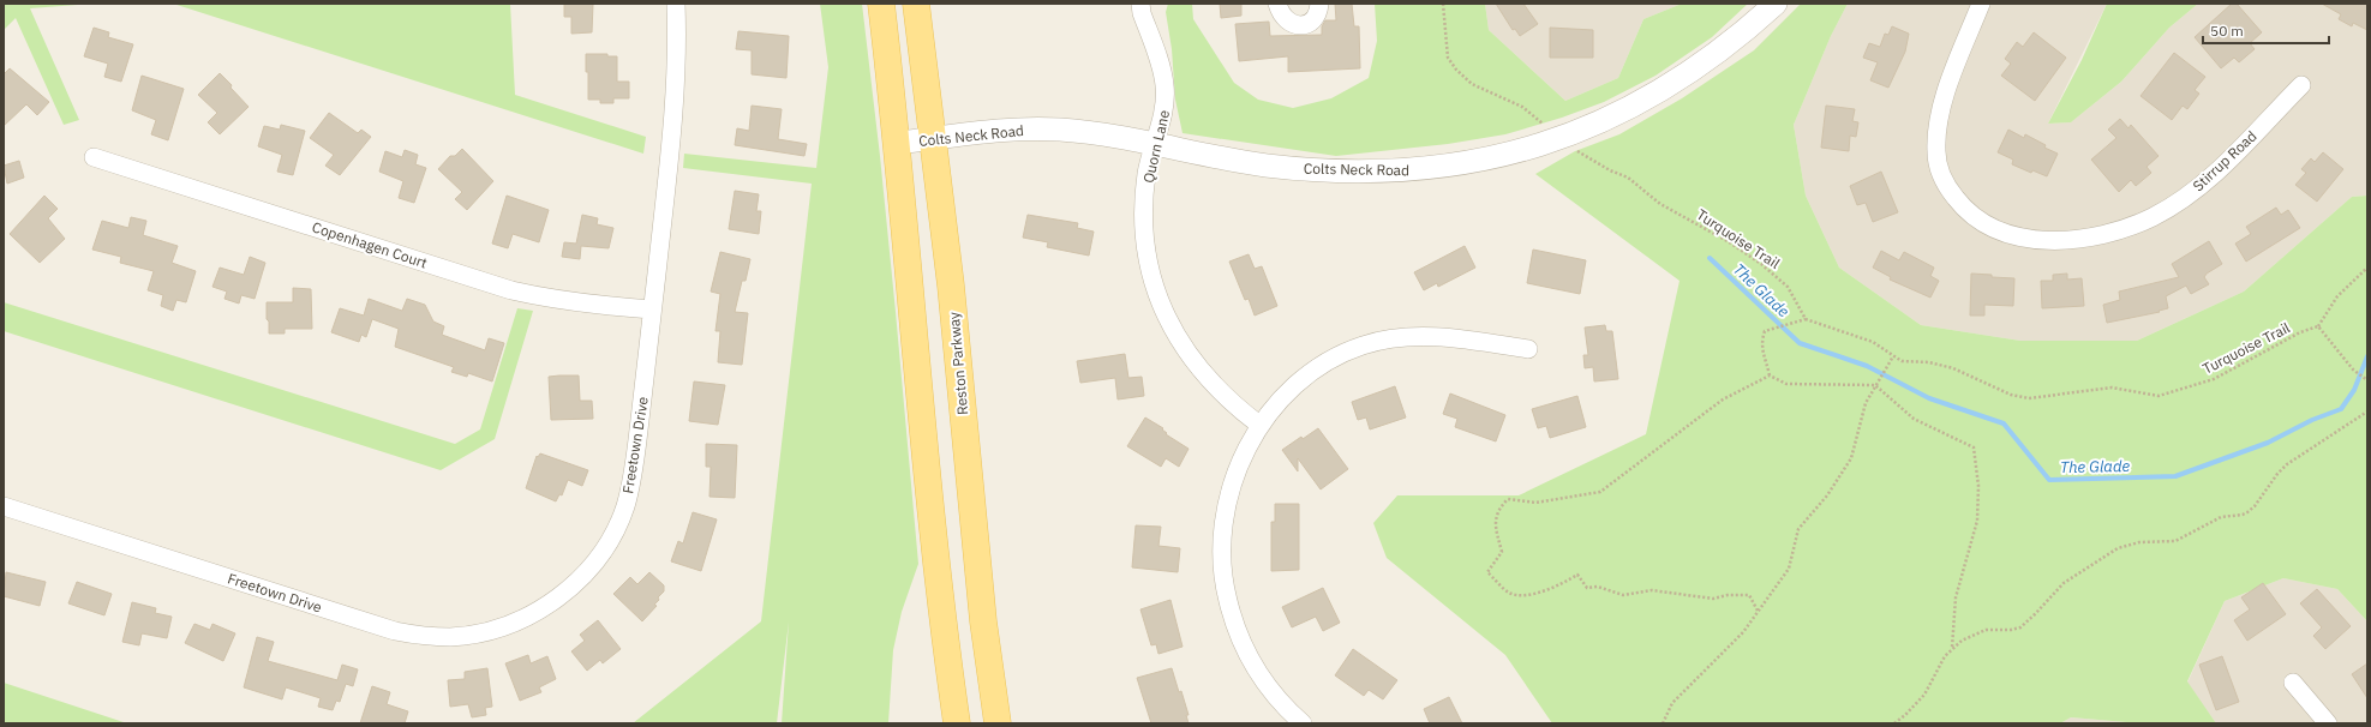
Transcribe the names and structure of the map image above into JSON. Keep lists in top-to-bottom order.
{
  "streets": {
    "main road": ["Reston Parkway"],
    "street": [
      "Colts Neck Road",
      "Quorn Lane",
      "Stirrup Road",
      "Copenhagen Court",
      "Freetown Drive"
    ],
    "path": ["Turquoise Trail"]
  },
  "crossings": [
    ["Colts Neck Road", "Quorn Lane"],
    ["Colts Neck Road", "Turquoise Trail"],
    ["Colts Neck Road", "Reston Parkway"],
    ["Copenhagen Court", "Freetown Drive"]
  ],
  "water": ["The Glade"],
  "scale_bar": "50 m"
}
